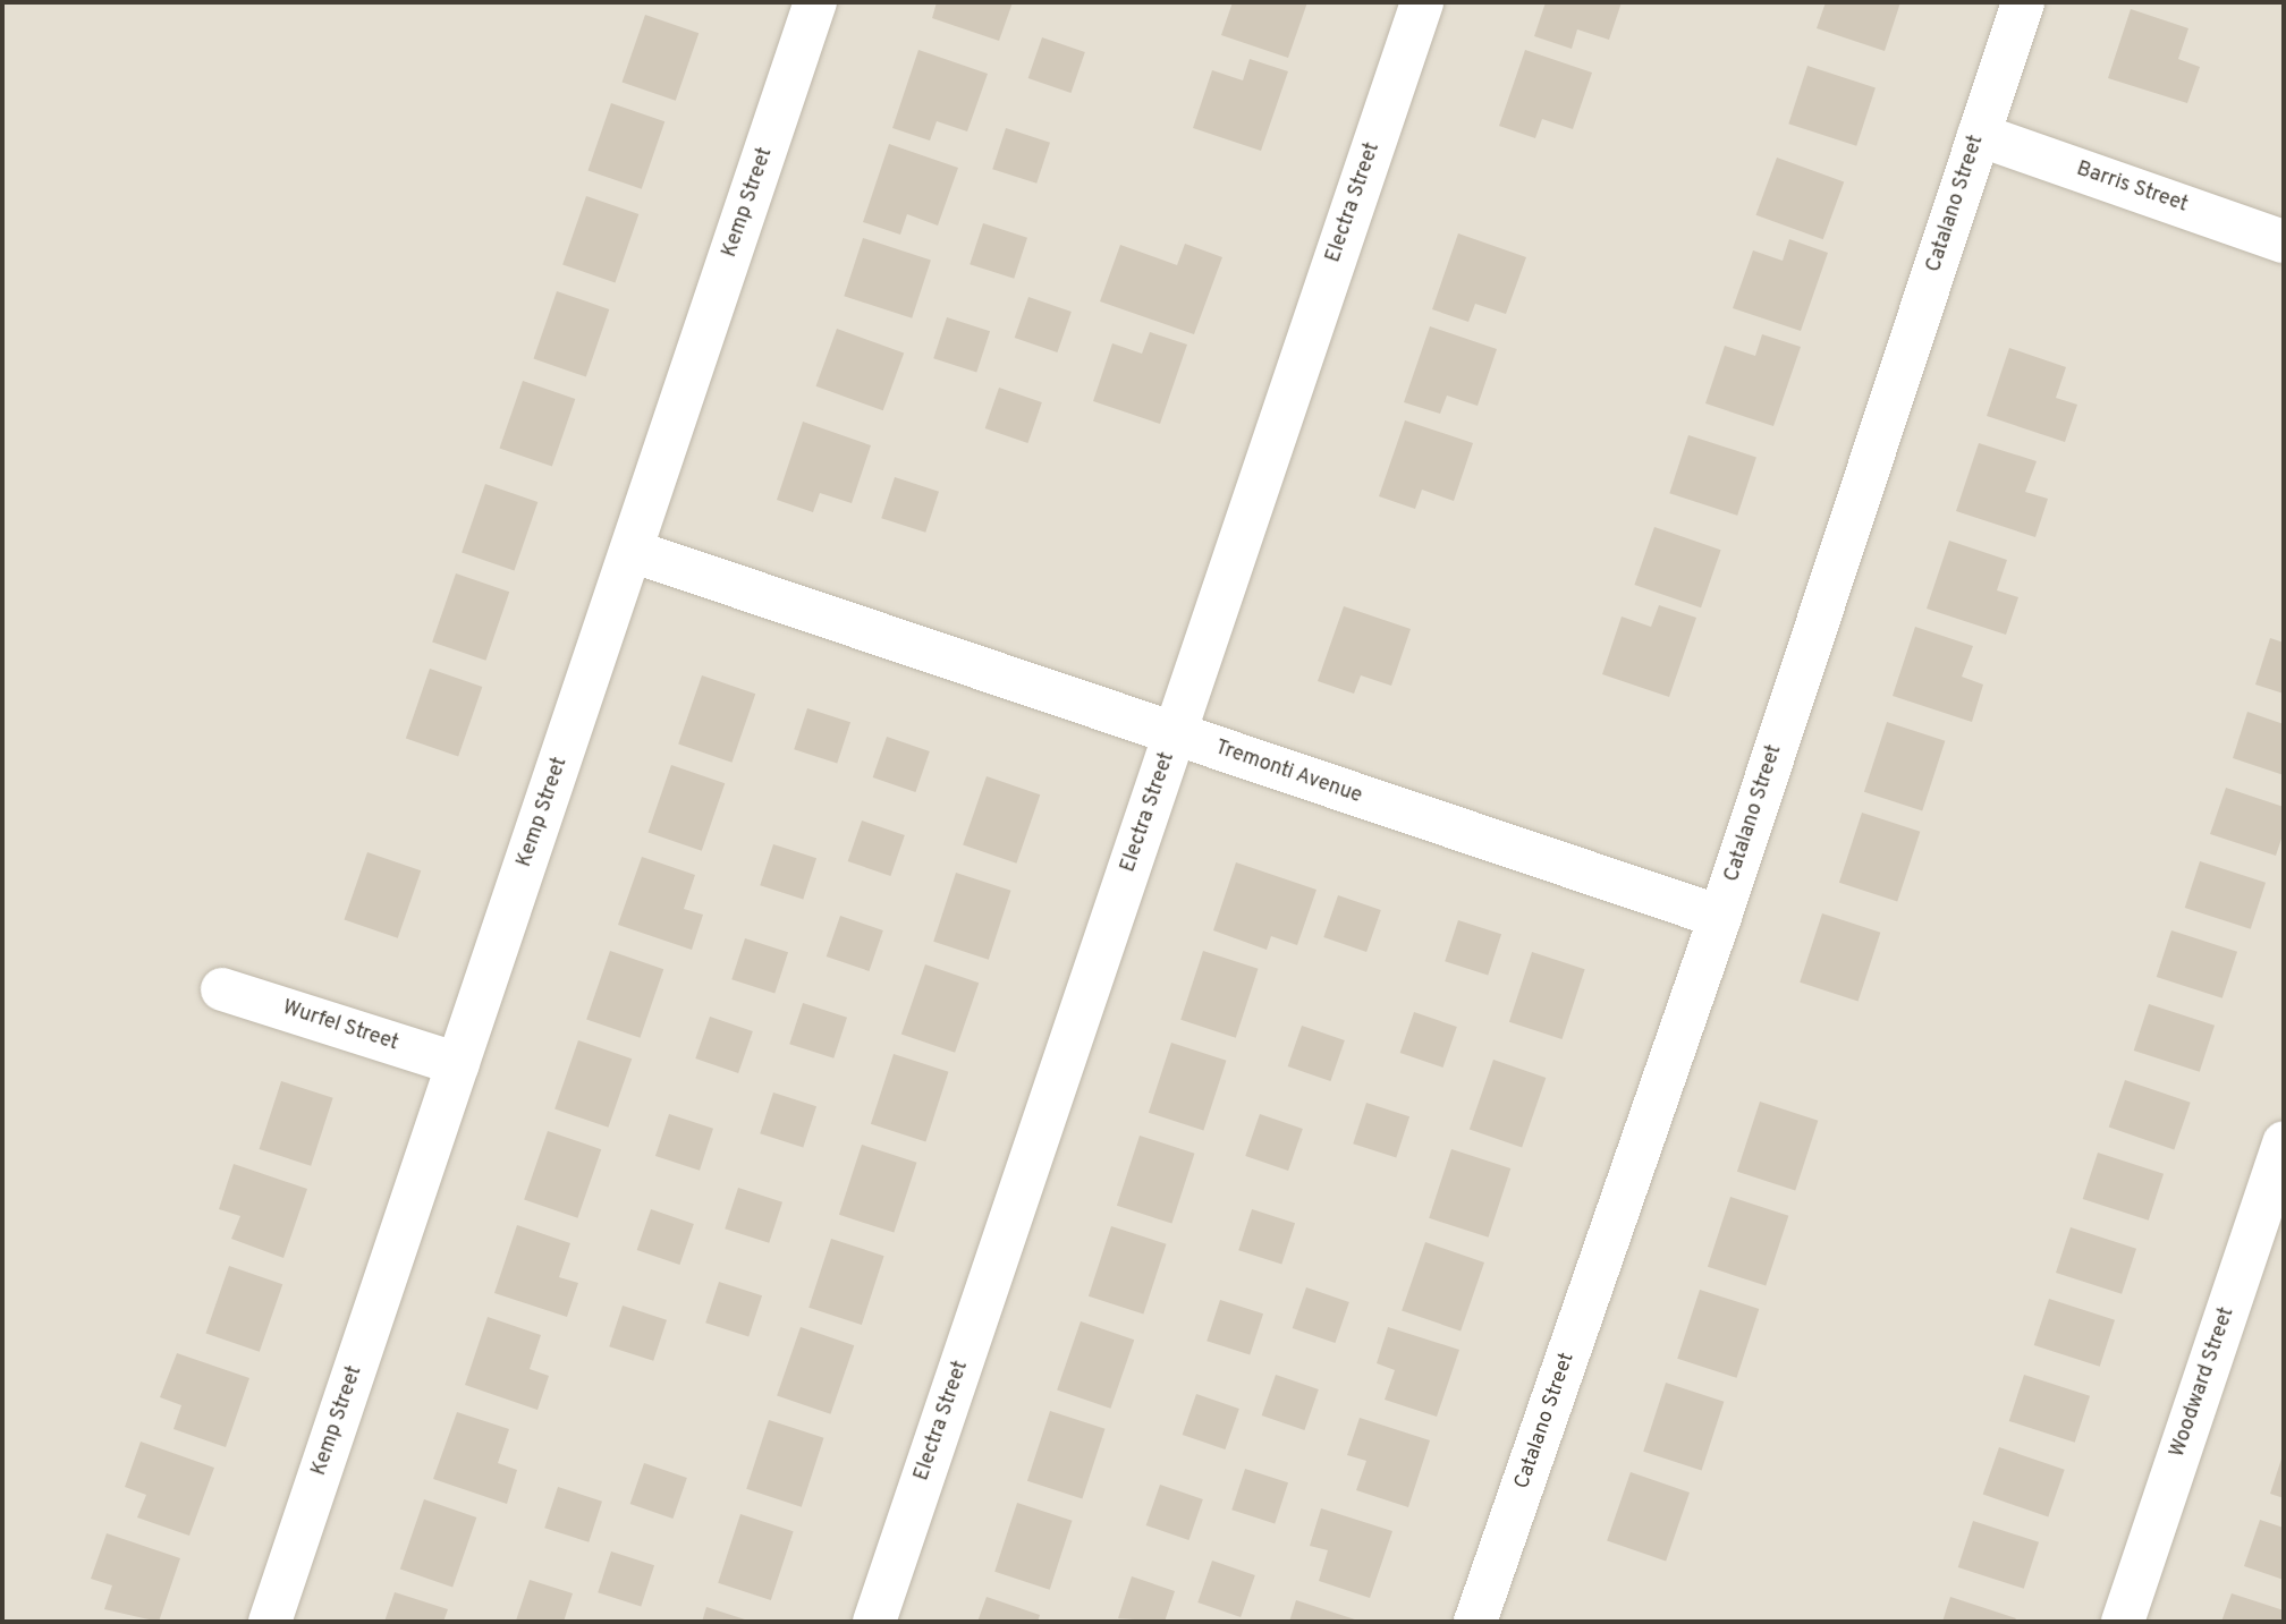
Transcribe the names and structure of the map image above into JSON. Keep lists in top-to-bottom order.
{
  "streets": {
    "street": [
      "Barris Street",
      "Kemp Street",
      "Electra Street",
      "Catalano Street",
      "Tremonti Avenue",
      "Wurfel Street",
      "Woodward Street"
    ]
  },
  "crossings": [
    ["Barris Street", "Catalano Street"],
    ["Kemp Street", "Tremonti Avenue"],
    ["Kemp Street", "Wurfel Street"],
    ["Electra Street", "Tremonti Avenue"],
    ["Catalano Street", "Tremonti Avenue"]
  ]
}
